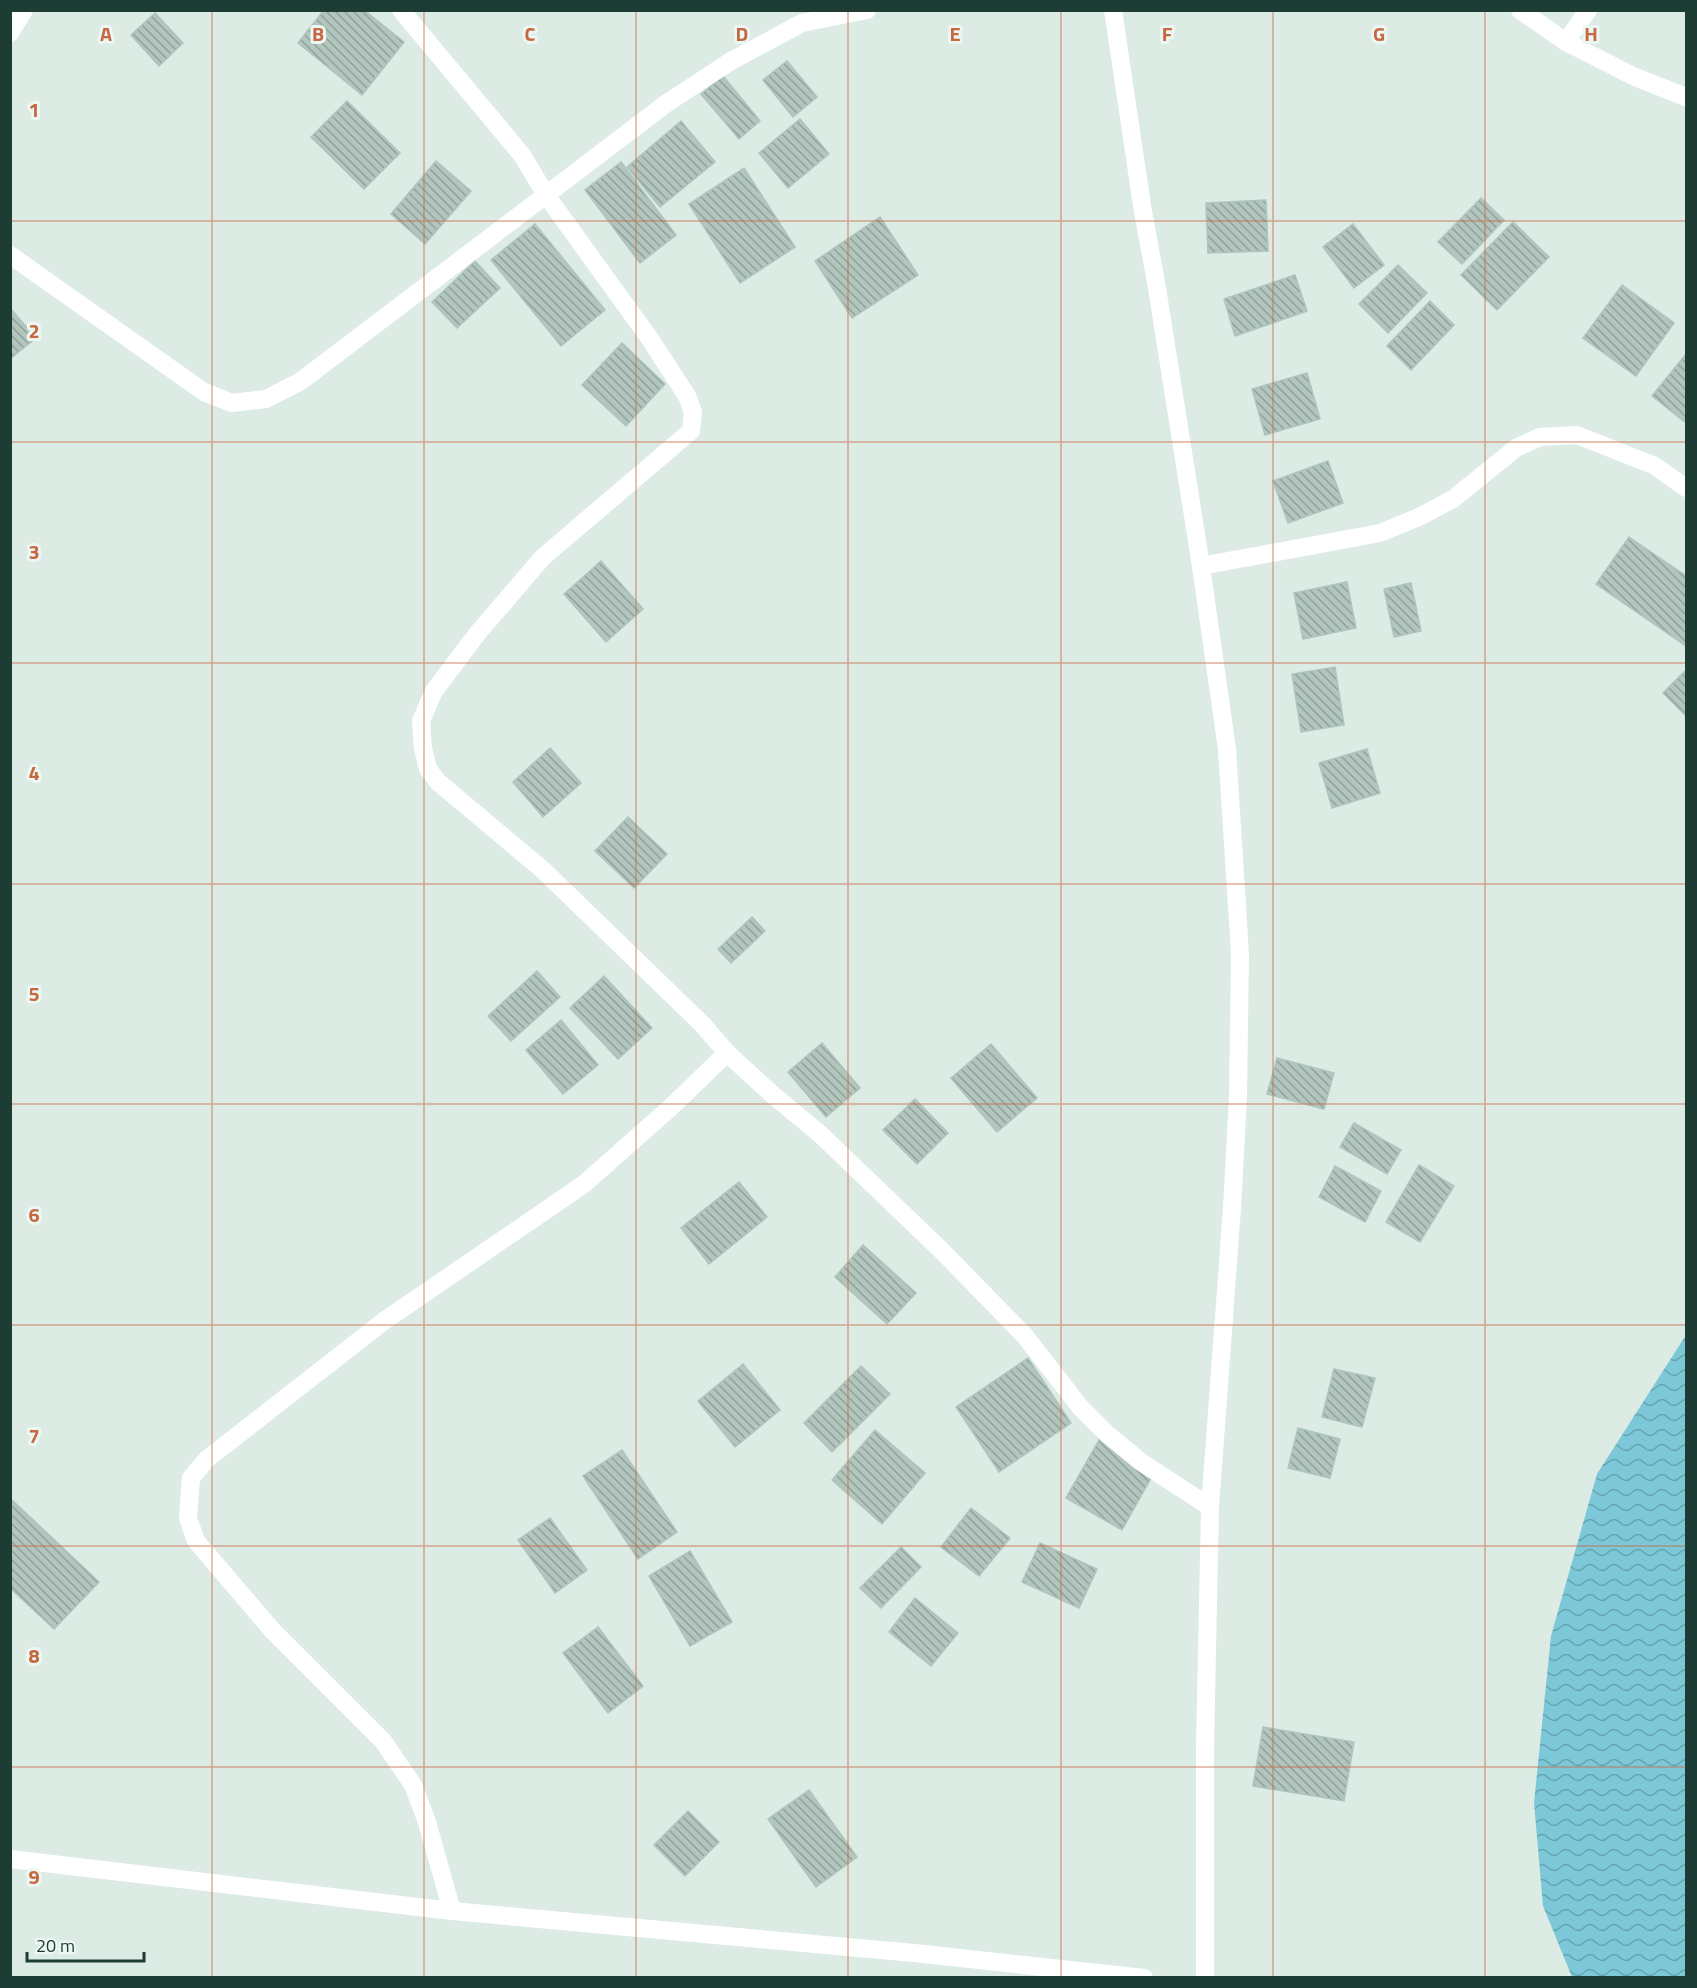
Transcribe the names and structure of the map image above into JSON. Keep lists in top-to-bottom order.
{
  "scale_bar": "20 m",
  "grid": {
    "columns": [
      "A",
      "B",
      "C",
      "D",
      "E",
      "F",
      "G",
      "H"
    ],
    "rows": [
      "1",
      "2",
      "3",
      "4",
      "5",
      "6",
      "7",
      "8",
      "9"
    ]
  }
}
